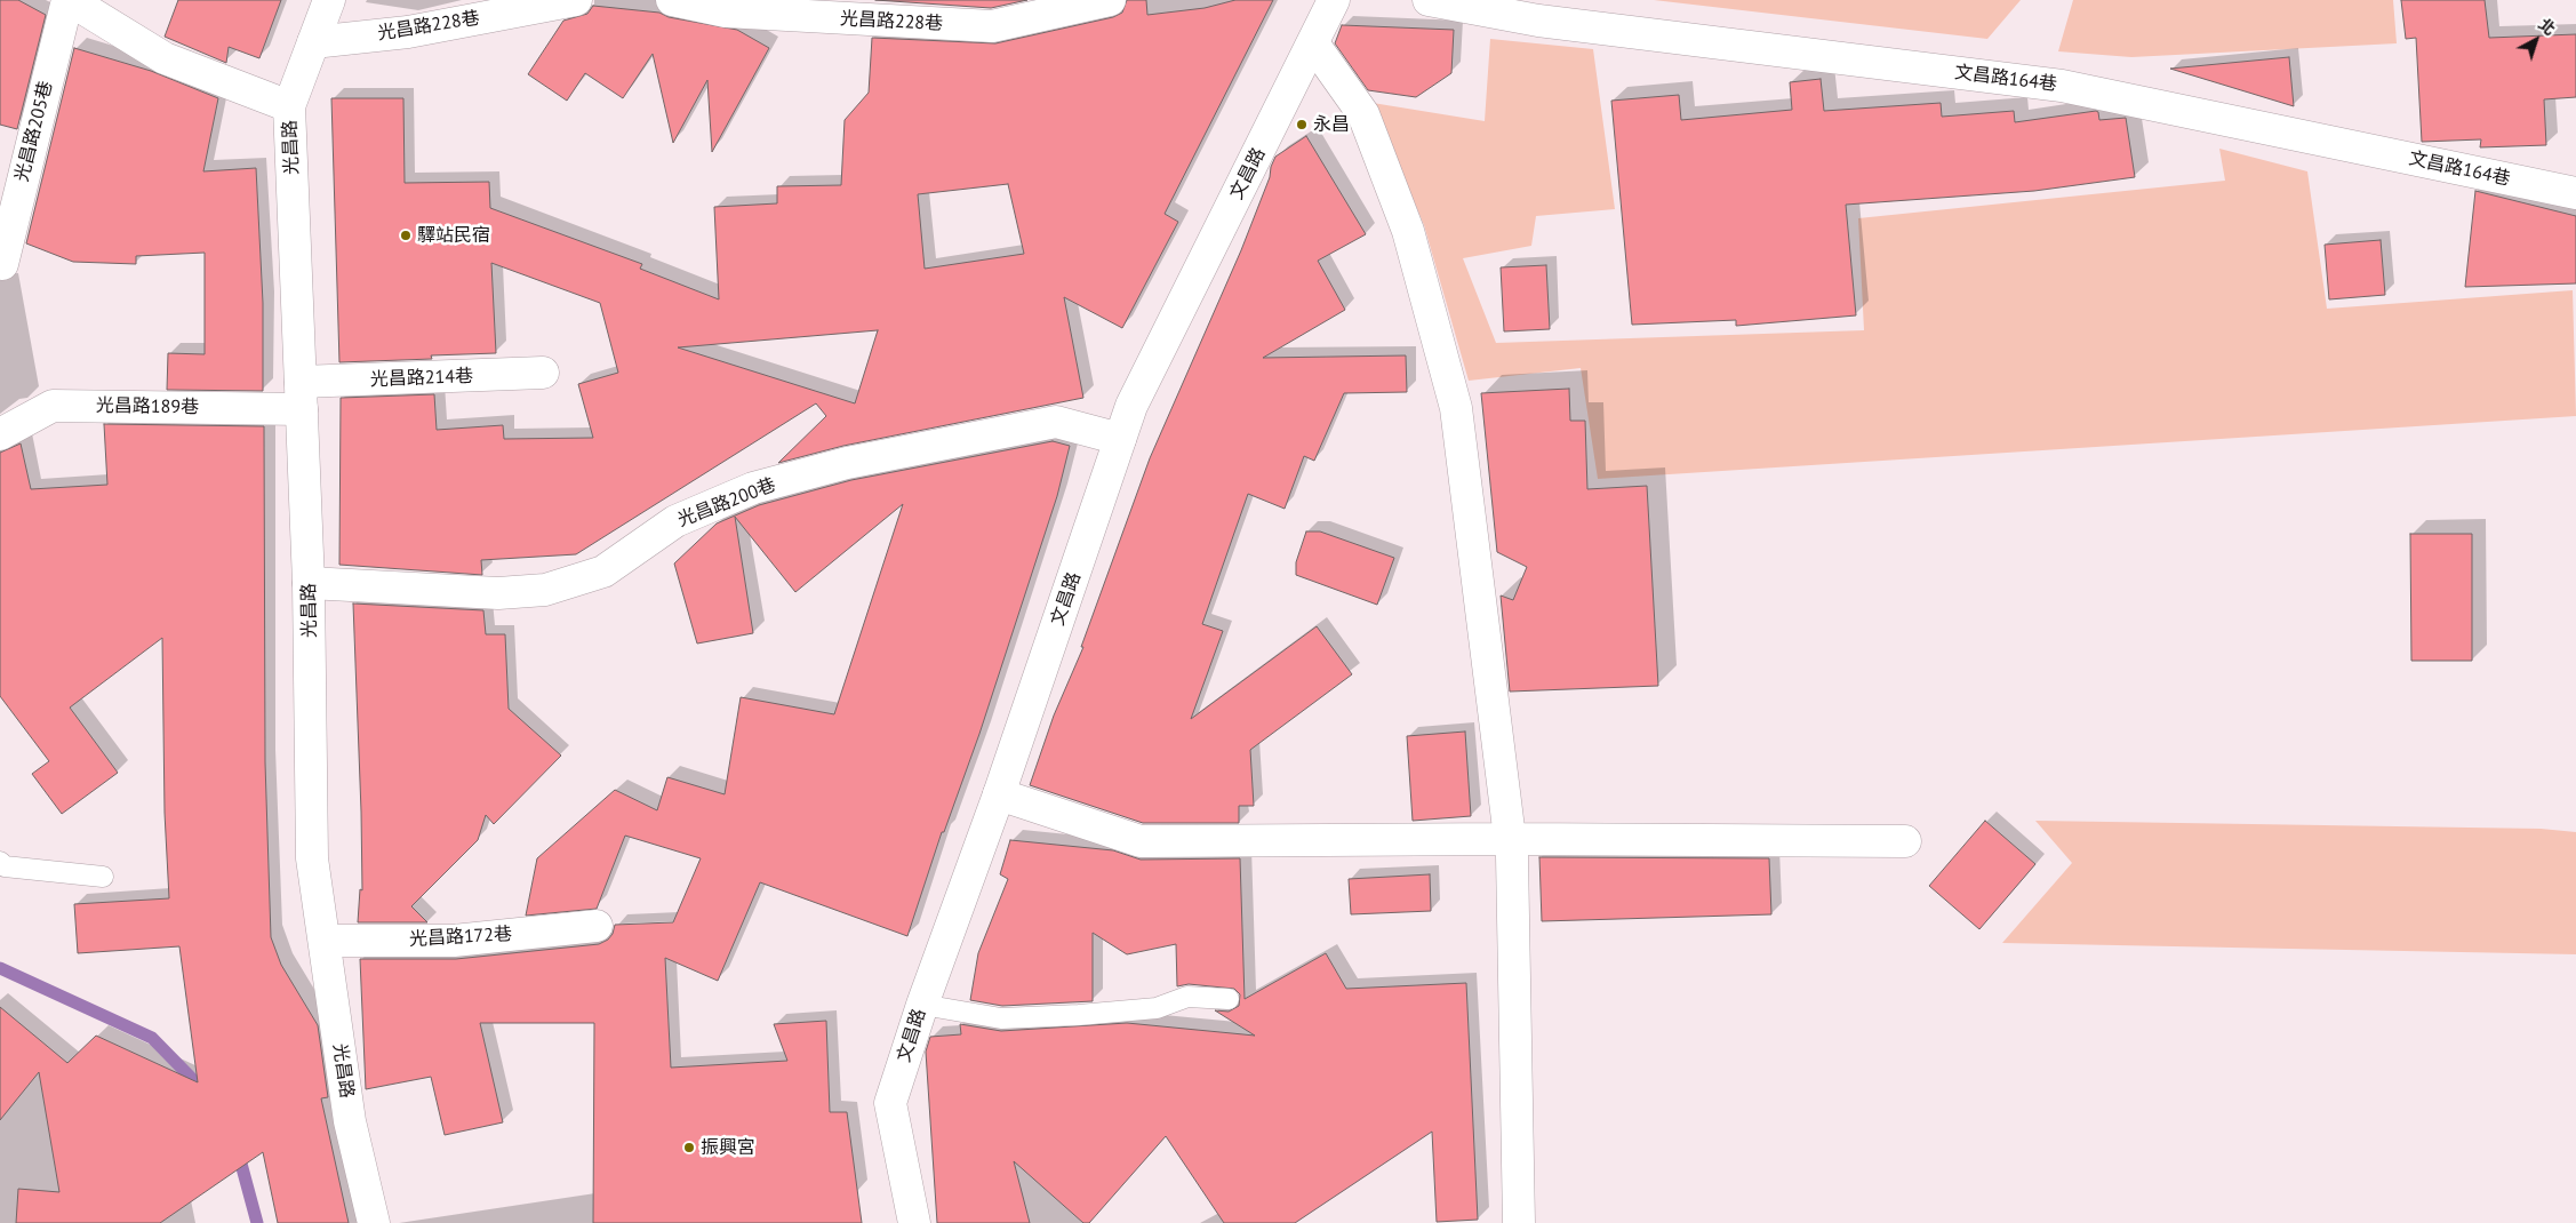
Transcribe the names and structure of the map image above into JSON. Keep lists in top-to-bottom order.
{
  "streets": {
    "street": [
      "光昌路228巷",
      "文昌路164巷",
      "光昌路205巷",
      "光昌路",
      "文昌路",
      "光昌路214巷",
      "光昌路189巷",
      "光昌路200巷",
      "光昌路172巷"
    ]
  },
  "crossings": [
    ["光昌路228巷", "光昌路"],
    ["光昌路205巷", "光昌路"],
    ["光昌路", "光昌路214巷"],
    ["光昌路", "光昌路189巷"],
    ["光昌路", "光昌路200巷"],
    ["光昌路", "光昌路172巷"],
    ["文昌路", "光昌路200巷"],
    ["光昌路214巷", "光昌路189巷"]
  ],
  "places": ["永昌", "驛站民宿", "振興宮"],
  "north": "top right"
}
